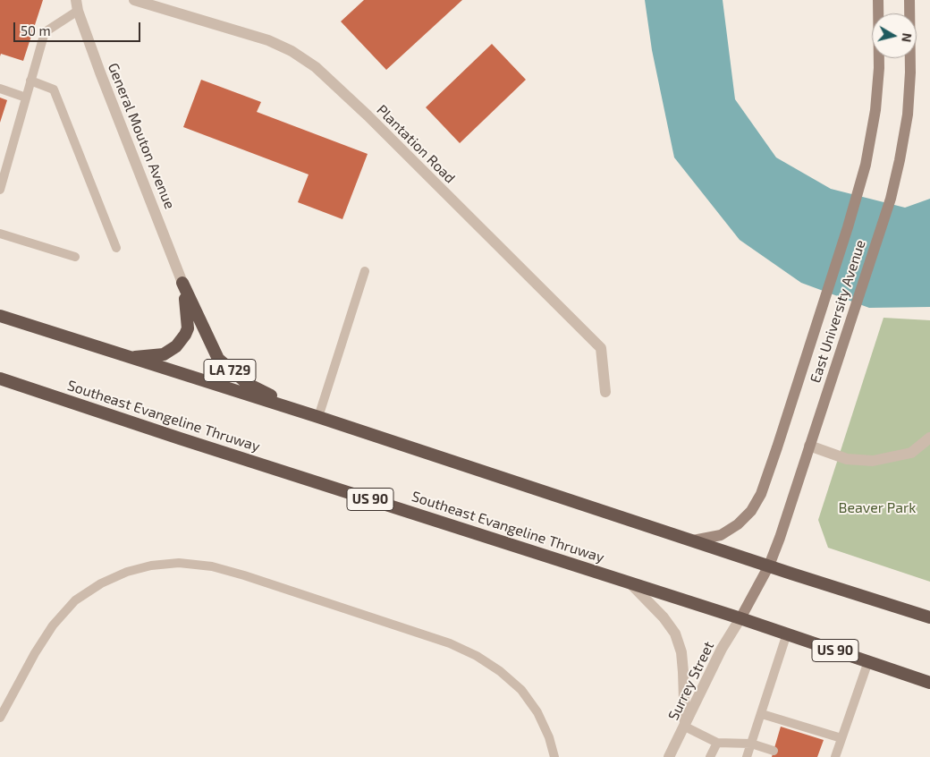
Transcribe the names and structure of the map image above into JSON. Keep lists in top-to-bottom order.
{
  "streets": {
    "highway": ["LA 729", "Southeast Evangeline Thruway", "US 90"],
    "main road": ["East University Avenue"],
    "street": ["General Mouton Avenue", "Plantation Road", "Surrey Street"]
  },
  "crossings": [
    ["General Mouton Avenue", "LA 729"],
    ["East University Avenue", "Southeast Evangeline Thruway"],
    ["East University Avenue", "Surrey Street"],
    ["Southeast Evangeline Thruway", "Surrey Street"]
  ],
  "parks": ["Beaver Park"],
  "scale_bar": "50 m",
  "north": "right"
}
